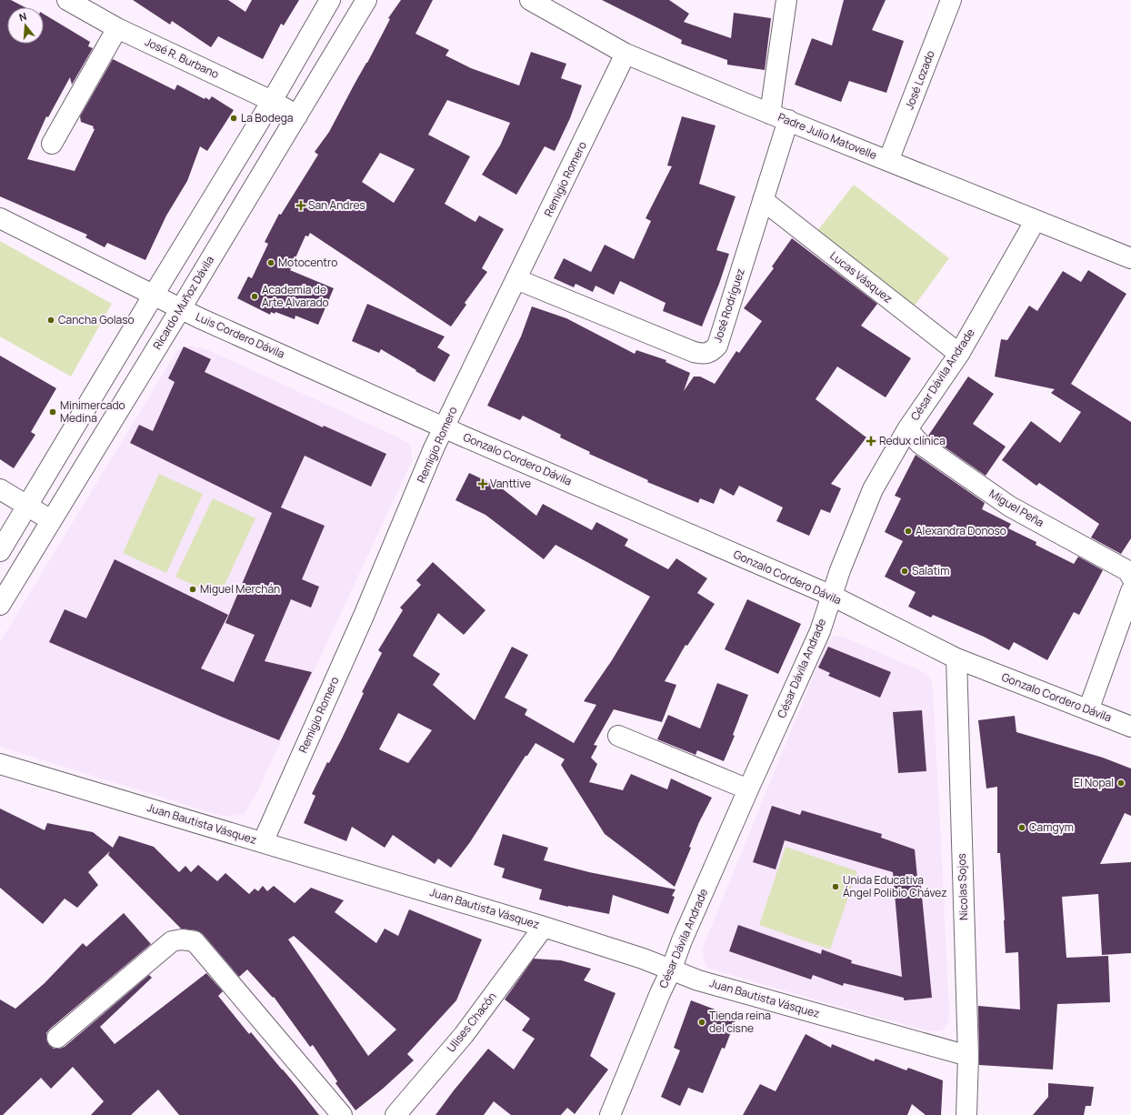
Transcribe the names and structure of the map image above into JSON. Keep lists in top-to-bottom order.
{
  "streets": {
    "street": [
      "José R. Burbano",
      "José Lozado",
      "Padre Julio Matovelle",
      "Remigio Romero",
      "Lucas Vásquez",
      "Ricardo Muñoz Dávila",
      "José Rodríguez",
      "Luis Cordero Dávila",
      "César Dávila Andrade",
      "Gonzalo Cordero Dávila",
      "Miguel Peña",
      "Juan Bautista Vásquez",
      "Nicolas Sojos",
      "Ulises Chacón"
    ]
  },
  "crossings": [
    ["José R. Burbano", "Ricardo Muñoz Dávila"],
    ["José Lozado", "Padre Julio Matovelle"],
    ["Padre Julio Matovelle", "Remigio Romero"],
    ["Padre Julio Matovelle", "José Rodríguez"],
    ["Padre Julio Matovelle", "César Dávila Andrade"],
    ["Remigio Romero", "José Rodríguez"],
    ["Remigio Romero", "Luis Cordero Dávila"],
    ["Remigio Romero", "Gonzalo Cordero Dávila"],
    ["Remigio Romero", "Juan Bautista Vásquez"],
    ["Lucas Vásquez", "José Rodríguez"],
    ["Lucas Vásquez", "César Dávila Andrade"],
    ["Ricardo Muñoz Dávila", "Luis Cordero Dávila"],
    ["Luis Cordero Dávila", "Gonzalo Cordero Dávila"],
    ["César Dávila Andrade", "Gonzalo Cordero Dávila"],
    ["César Dávila Andrade", "Miguel Peña"],
    ["César Dávila Andrade", "Juan Bautista Vásquez"],
    ["Gonzalo Cordero Dávila", "Nicolas Sojos"],
    ["Juan Bautista Vásquez", "Nicolas Sojos"],
    ["Juan Bautista Vásquez", "Ulises Chacón"]
  ],
  "places": {
    "other": [
      "La Bodega",
      "Motocentro",
      "Academia de Arte Alvarado",
      "Cancha Golaso",
      "Minimercado Medina",
      "Alexandra Donoso",
      "Salatim",
      "Miguel Merchán",
      "El Nopal",
      "Camgym",
      "Unida Educativa Ángel Polibio Chávez",
      "Tienda reina del cisne"
    ],
    "health": ["San Andres", "Redux clínica", "Vanttive"]
  },
  "north": "top"
}
